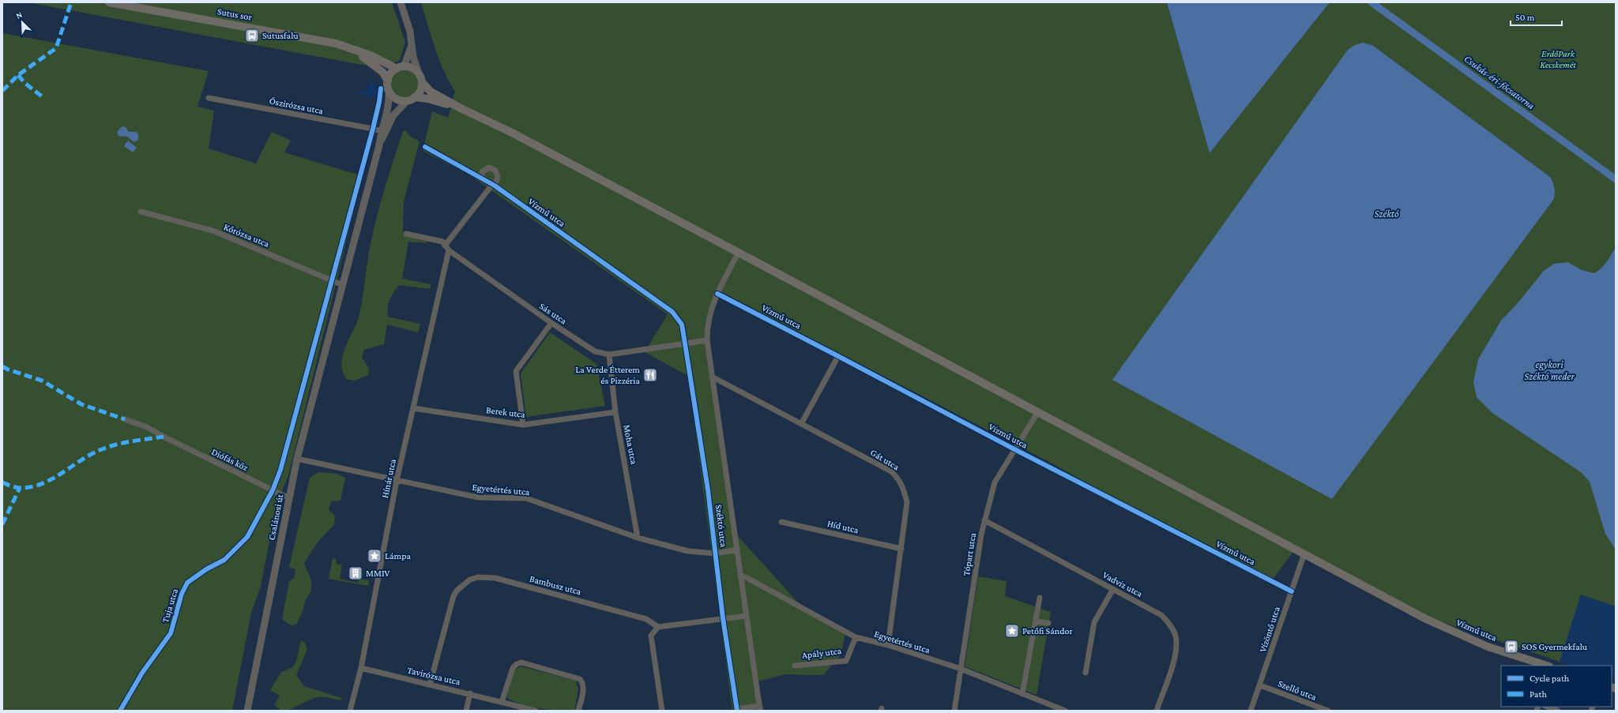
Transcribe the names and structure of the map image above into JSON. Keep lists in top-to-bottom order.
{
  "streets": {
    "main road": ["Sutus sor", "Vízmű utca"],
    "street": [
      "Őszirózsa utca",
      "Kőrózsa utca",
      "Sás utca",
      "Berek utca",
      "Moha utca",
      "Diófás köz",
      "Gát utca",
      "Hínár utca",
      "Egyetértés utca",
      "Csalánosi út",
      "Széktó utca",
      "Híd utca",
      "Tópart utca",
      "Vadvíz utca",
      "Bambusz utca",
      "Tuja utca",
      "Vízöntő utca",
      "Apály utca",
      "Tavirózsa utca",
      "Szellő utca"
    ]
  },
  "crossings": [
    ["Őszirózsa utca", "Csalánosi út"],
    ["Őszirózsa utca", "Tuja utca"],
    ["Vízmű utca", "Sás utca"],
    ["Vízmű utca", "Széktó utca"],
    ["Vízmű utca", "Tópart utca"],
    ["Vízmű utca", "Vízöntő utca"],
    ["Kőrózsa utca", "Csalánosi út"],
    ["Kőrózsa utca", "Tuja utca"],
    ["Sás utca", "Moha utca"],
    ["Sás utca", "Hínár utca"],
    ["Sás utca", "Széktó utca"],
    ["Berek utca", "Moha utca"],
    ["Berek utca", "Hínár utca"],
    ["Moha utca", "Egyetértés utca"],
    ["Diófás köz", "Csalánosi út"],
    ["Diófás köz", "Tuja utca"],
    ["Gát utca", "Egyetértés utca"],
    ["Gát utca", "Széktó utca"],
    ["Gát utca", "Híd utca"],
    ["Hínár utca", "Egyetértés utca"],
    ["Hínár utca", "Tavirózsa utca"],
    ["Egyetértés utca", "Csalánosi út"],
    ["Egyetértés utca", "Széktó utca"],
    ["Egyetértés utca", "Tópart utca"],
    ["Egyetértés utca", "Apály utca"],
    ["Tópart utca", "Vadvíz utca"],
    ["Bambusz utca", "Tavirózsa utca"],
    ["Vízöntő utca", "Szellő utca"]
  ],
  "water": ["Csukás-éri-főcsatorna", "Széktó", "egykori Széktó meder"],
  "parks": ["ErdőPark Kecskemét"],
  "places": {
    "bus stop": ["Sutusfalu", "SOS Gyermekfalu"],
    "restaurant": ["La Verde Étterem és Pizzéria"],
    "place": ["Lámpa", "Petőfi Sándor"],
    "building": ["MMIV"]
  },
  "legend": ["Cycle path", "Path"],
  "scale_bar": "50 m",
  "north": "top left"
}
